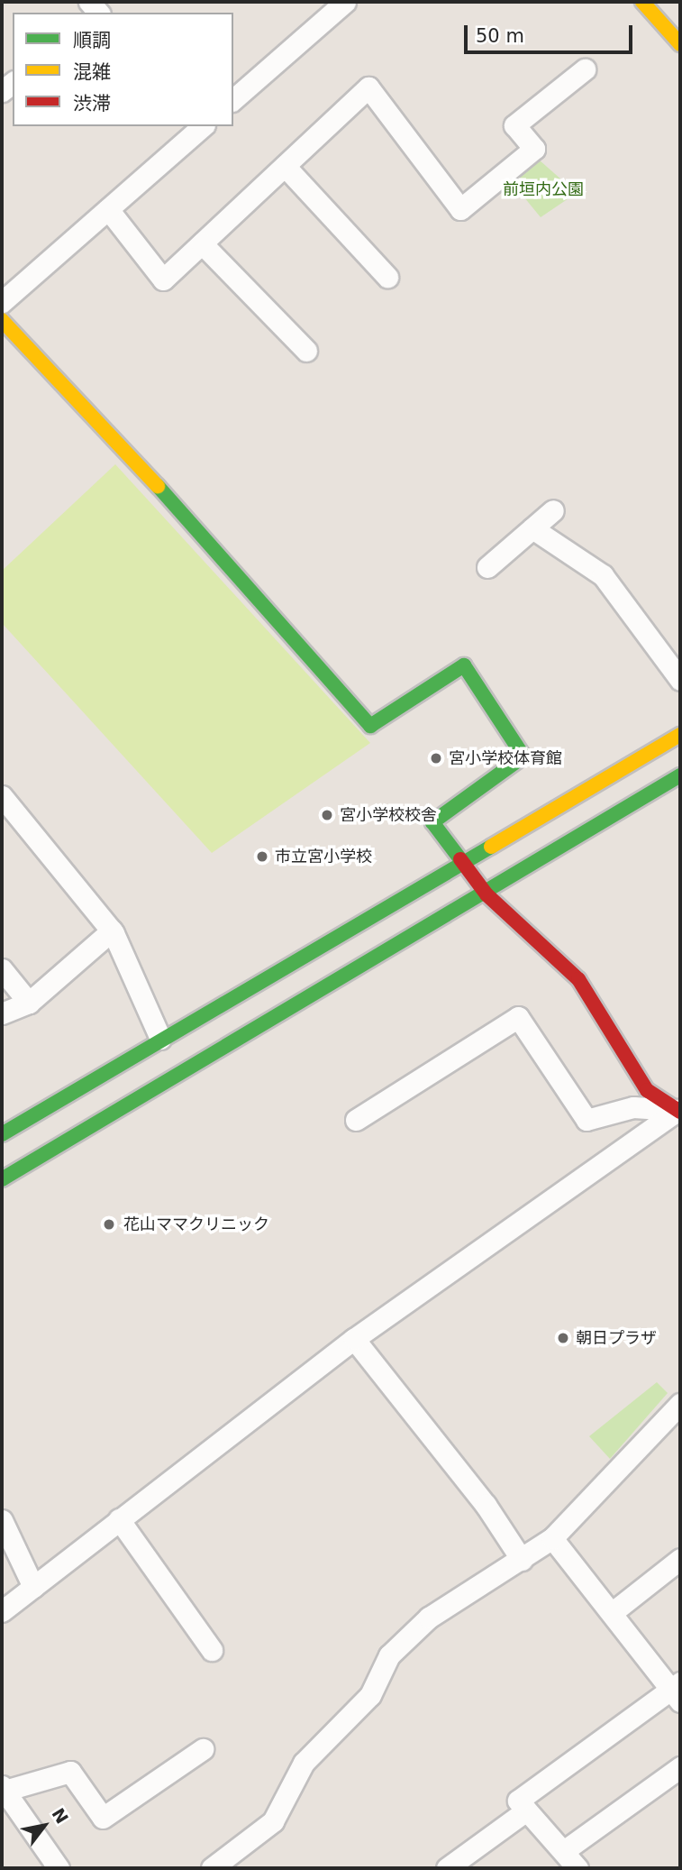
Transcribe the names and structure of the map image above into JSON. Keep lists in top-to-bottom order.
{
  "parks": ["前垣内公園"],
  "places": [
    "宮小学校体育館",
    "宮小学校校舎",
    "市立宮小学校",
    "花山ママクリニック",
    "朝日プラザ"
  ],
  "legend": ["順調", "混雑", "渋滞"],
  "scale_bar": "50 m",
  "north": "top right"
}
